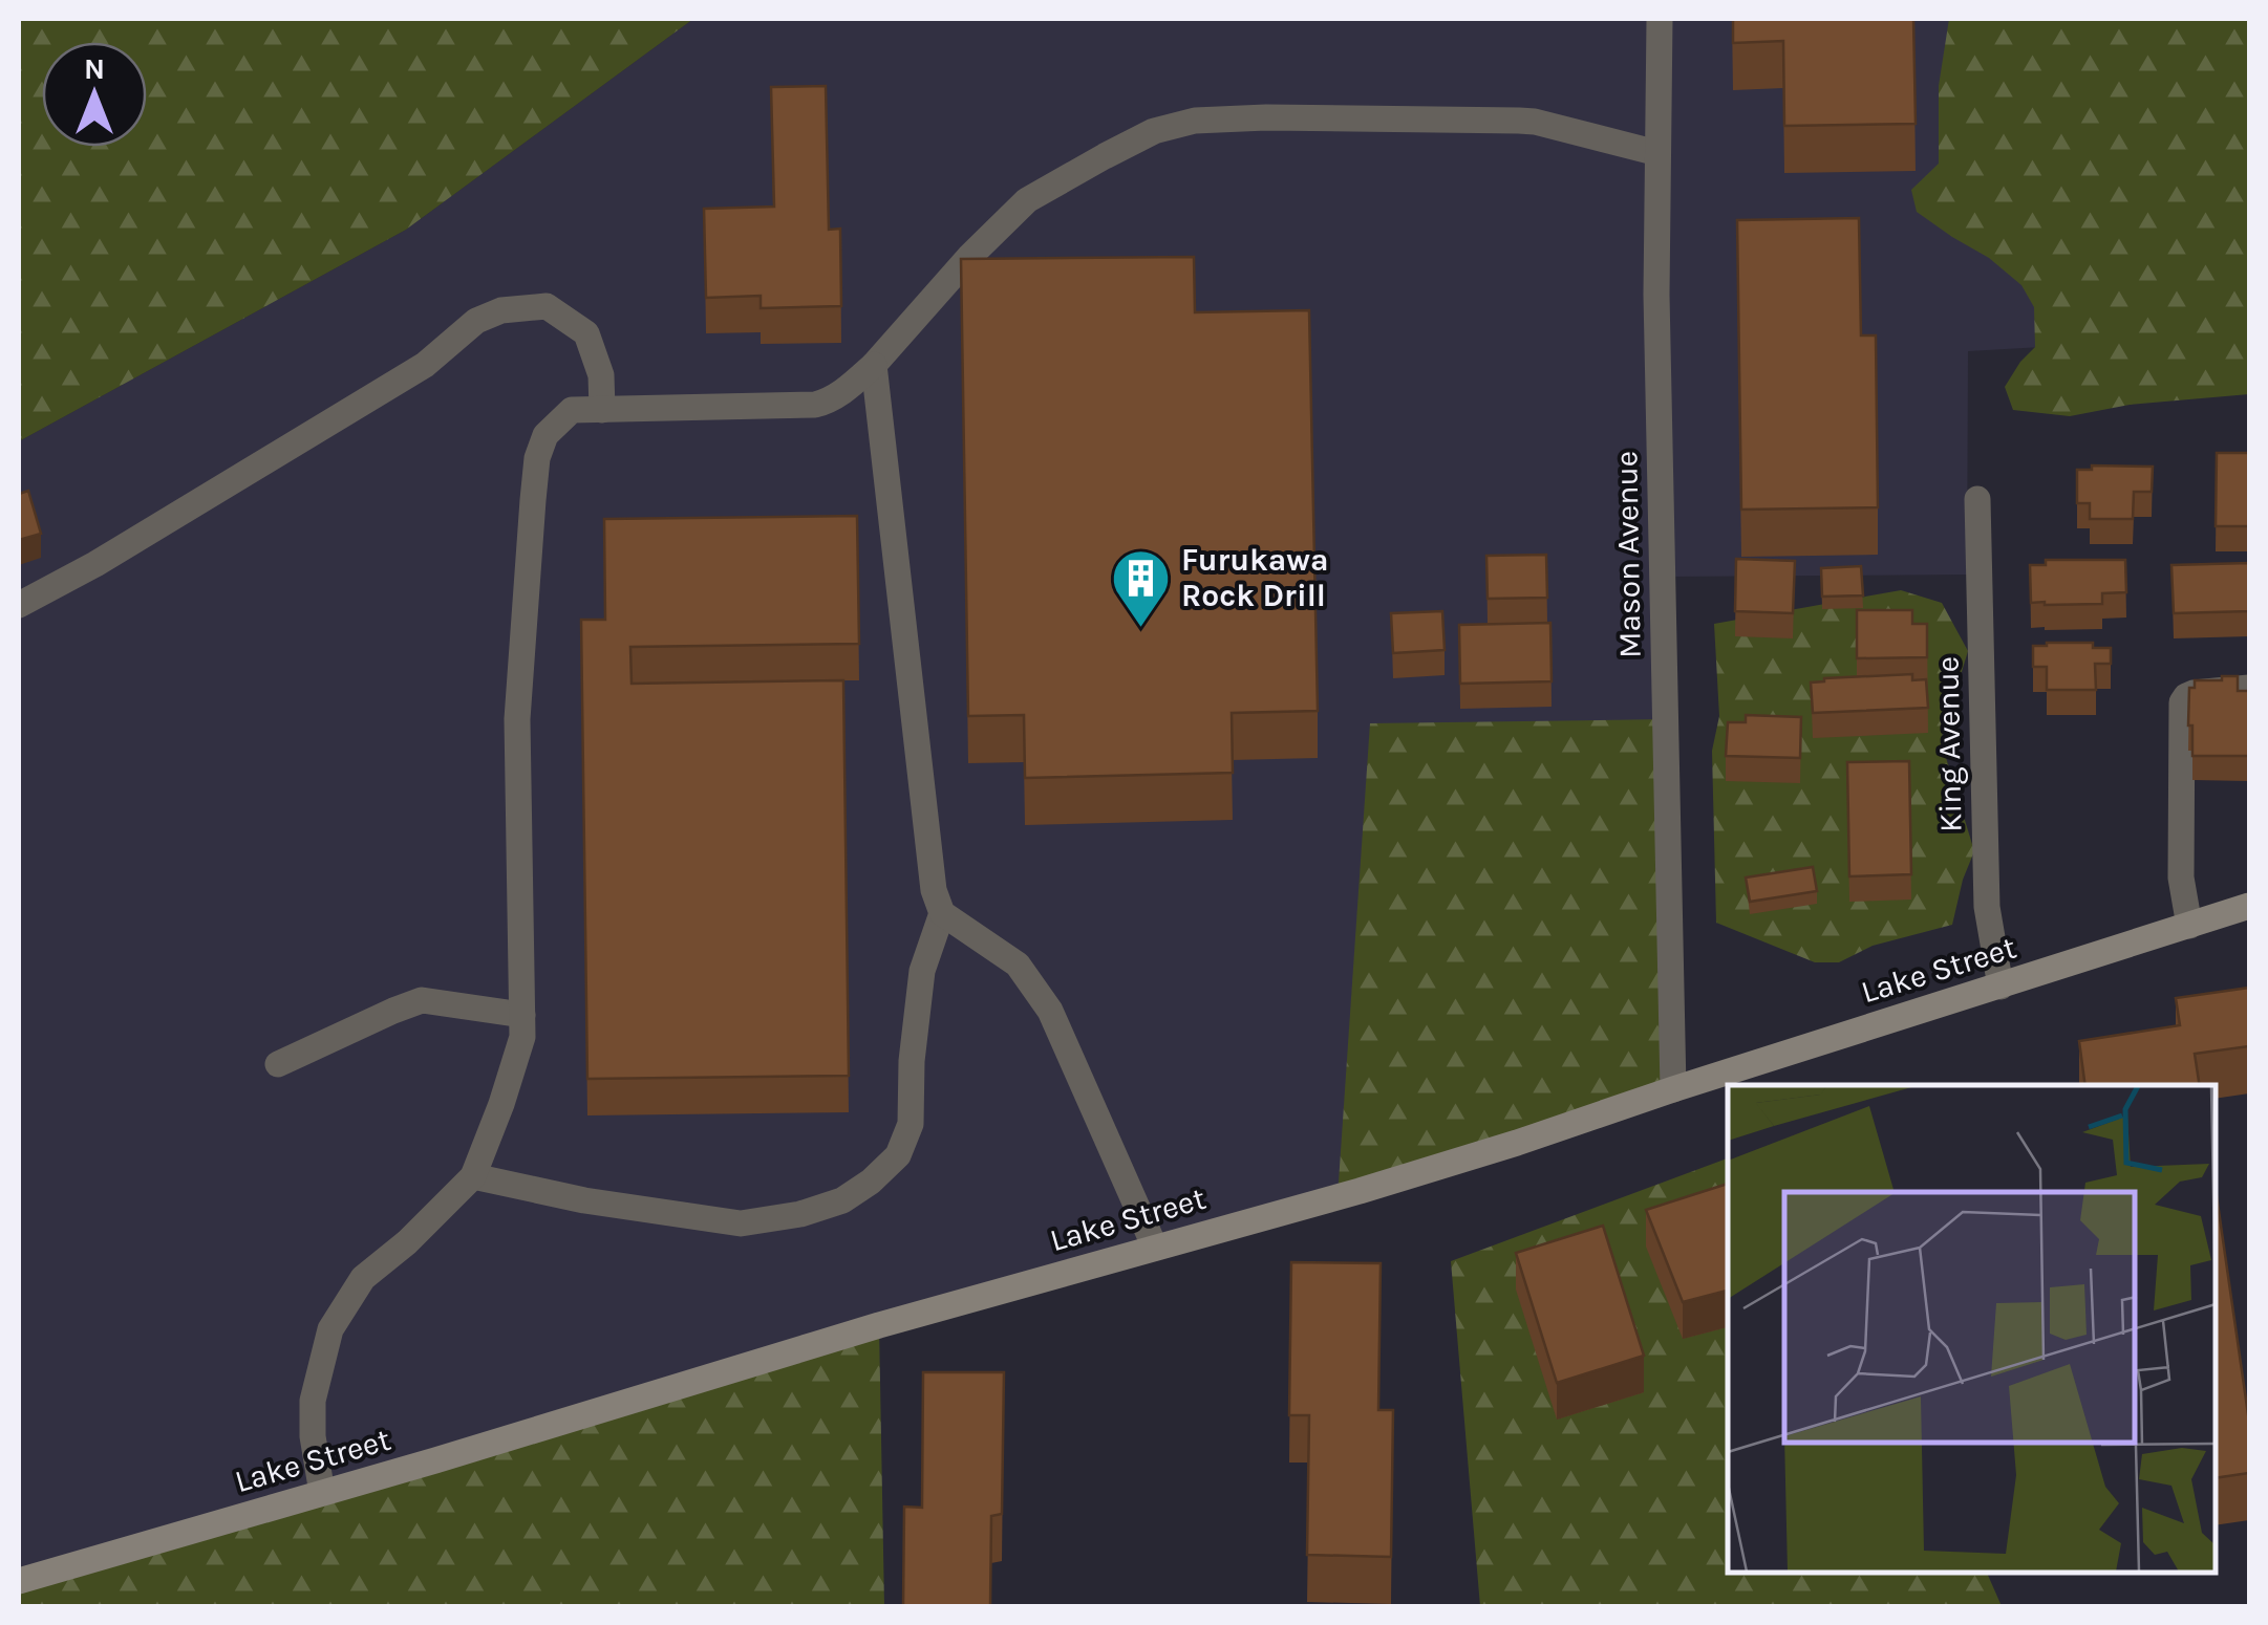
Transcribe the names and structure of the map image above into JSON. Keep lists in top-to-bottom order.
{
  "streets": {
    "street": ["Mason Avenue", "King Avenue", "Lake Street"]
  },
  "crossings": [
    ["Mason Avenue", "Lake Street"],
    ["King Avenue", "Lake Street"]
  ],
  "places": {
    "building": ["Furukawa Rock Drill"]
  },
  "north": "top"
}
